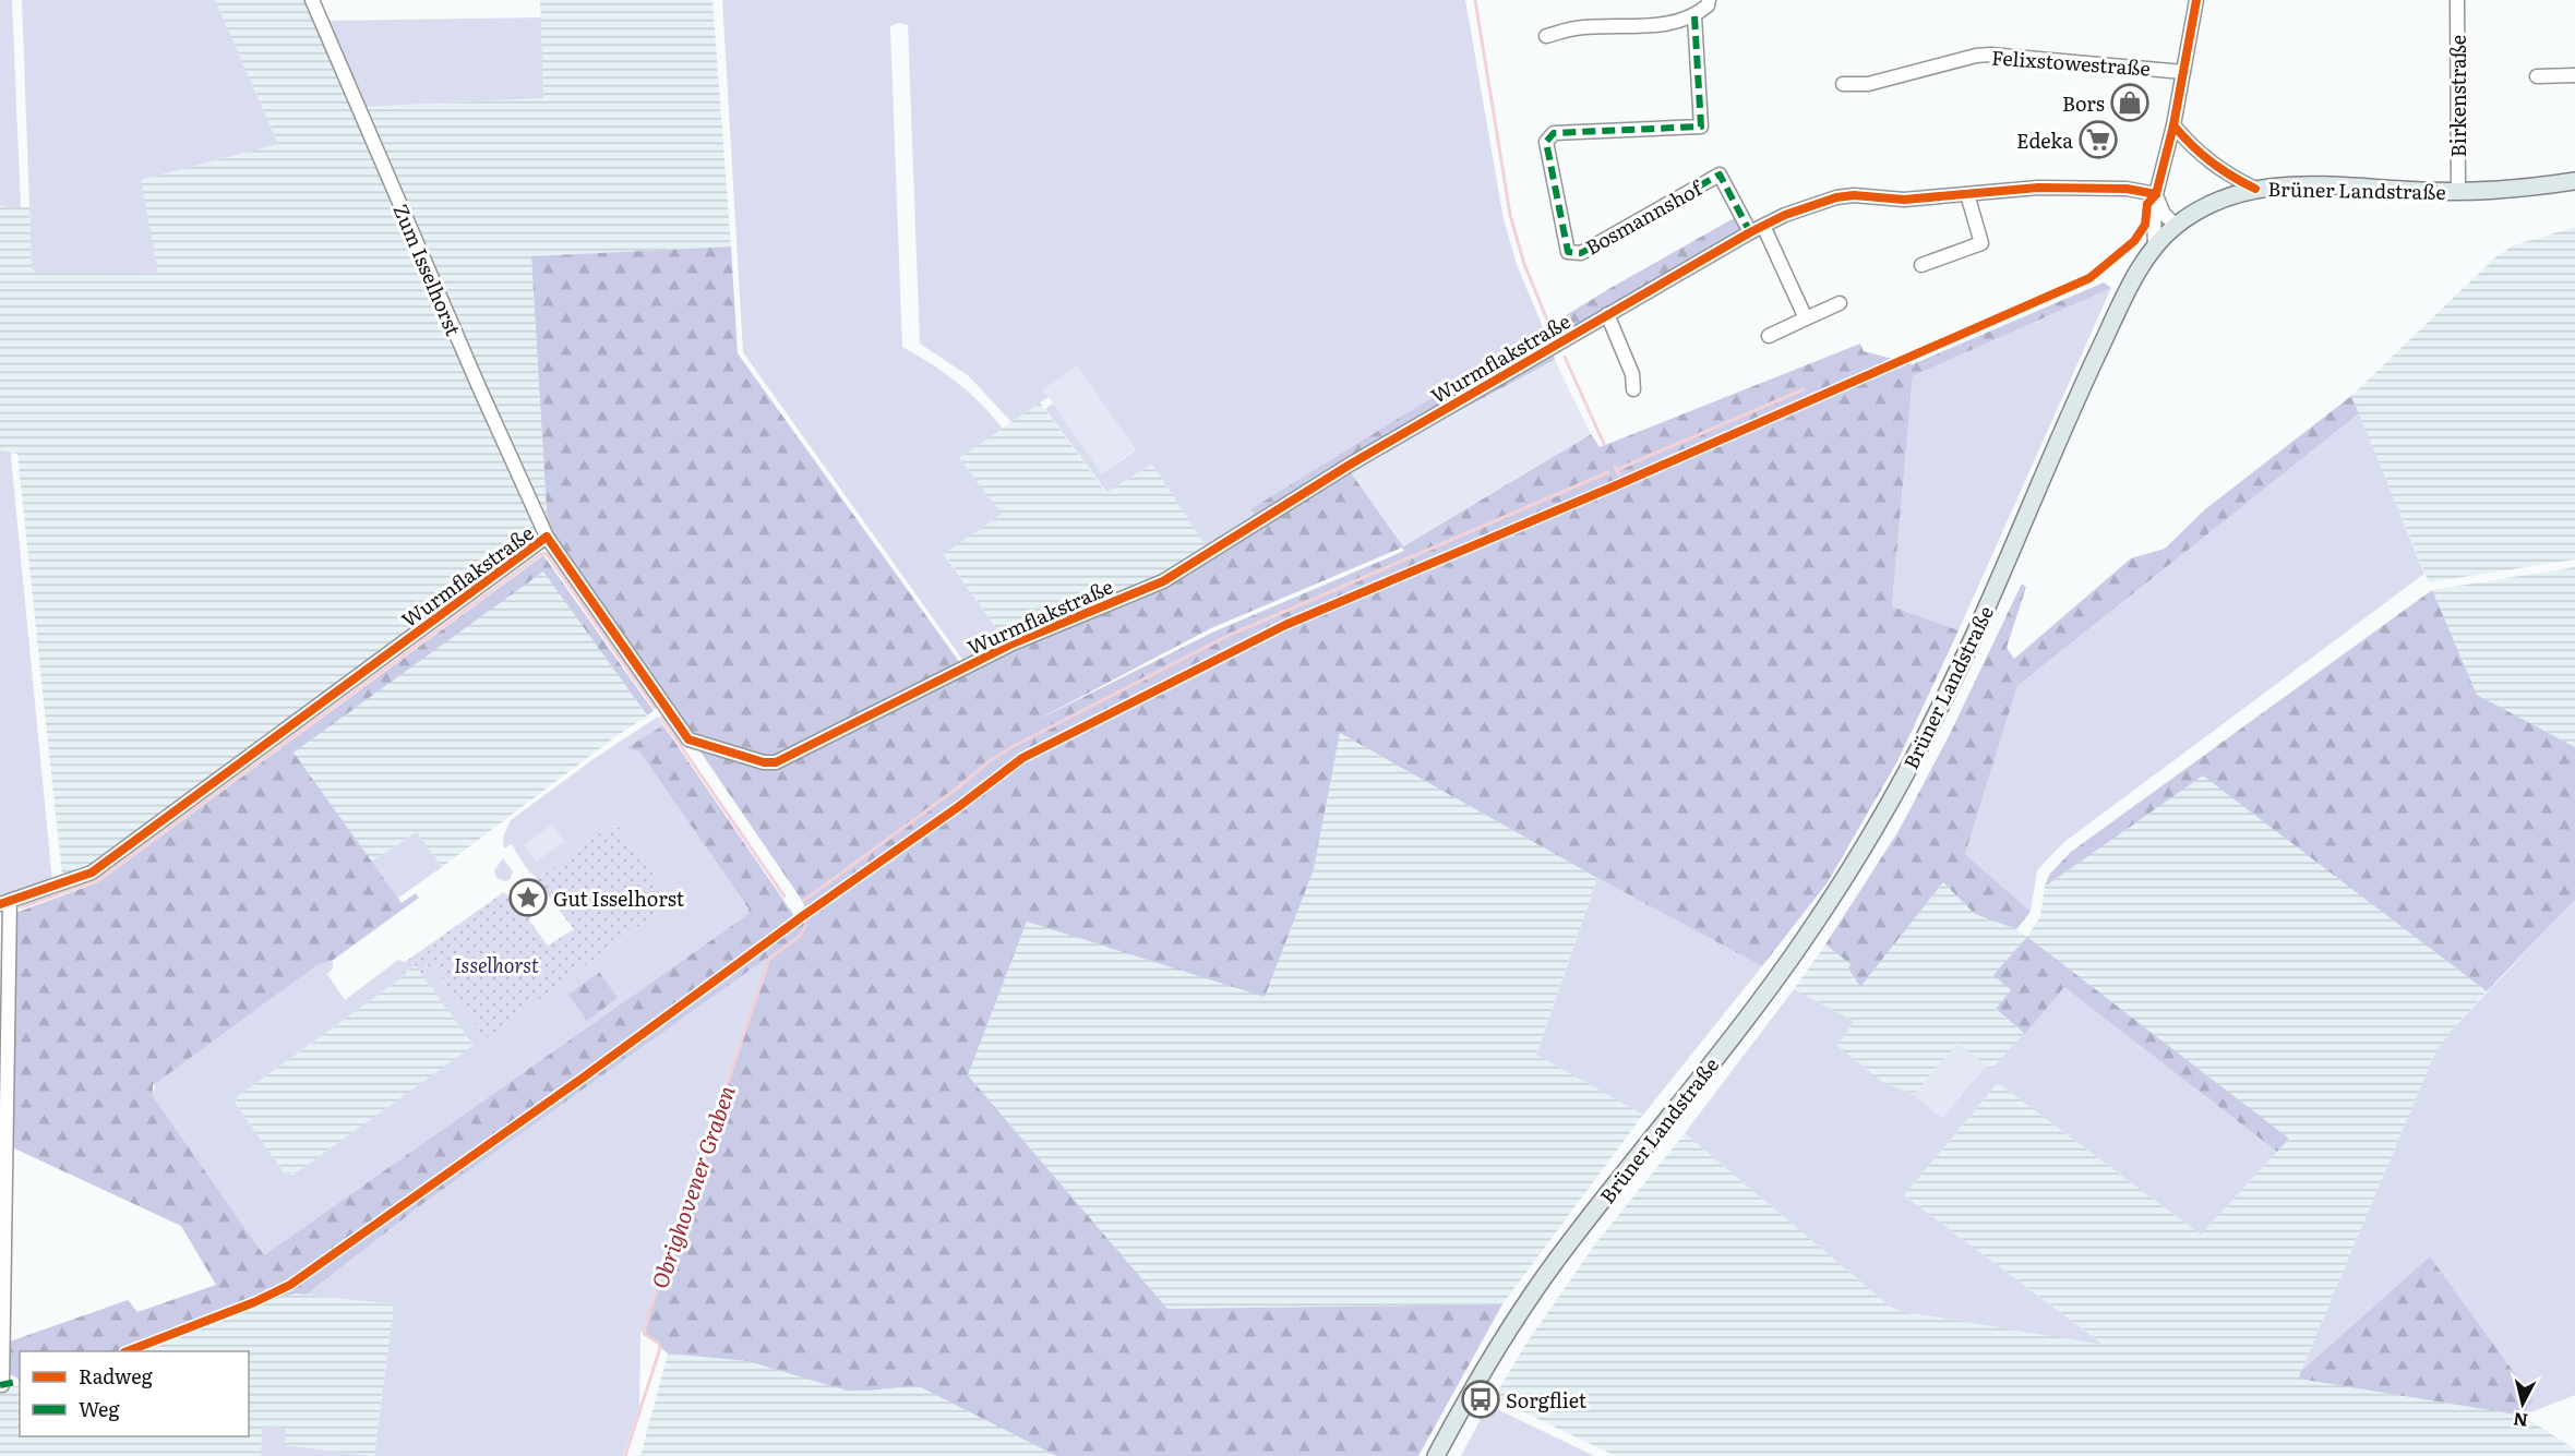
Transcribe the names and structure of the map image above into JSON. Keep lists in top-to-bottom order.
{
  "streets": {
    "main road": ["Brüner Landstraße"],
    "street": [
      "Felixstowestraße",
      "Birkenstraße",
      "Bosmannshof",
      "Zum Isselhorst",
      "Wurmflakstraße"
    ]
  },
  "crossings": [
    ["Birkenstraße", "Brüner Landstraße"],
    ["Bosmannshof", "Wurmflakstraße"],
    ["Zum Isselhorst", "Wurmflakstraße"]
  ],
  "water": ["Obrighovener Graben"],
  "parks": ["Isselhorst"],
  "places": {
    "shop": ["Bors"],
    "supermarket": ["Edeka"],
    "place": ["Gut Isselhorst"],
    "bus stop": ["Sorgfliet"]
  },
  "legend": ["Radweg", "Weg"],
  "north": "bottom"
}
